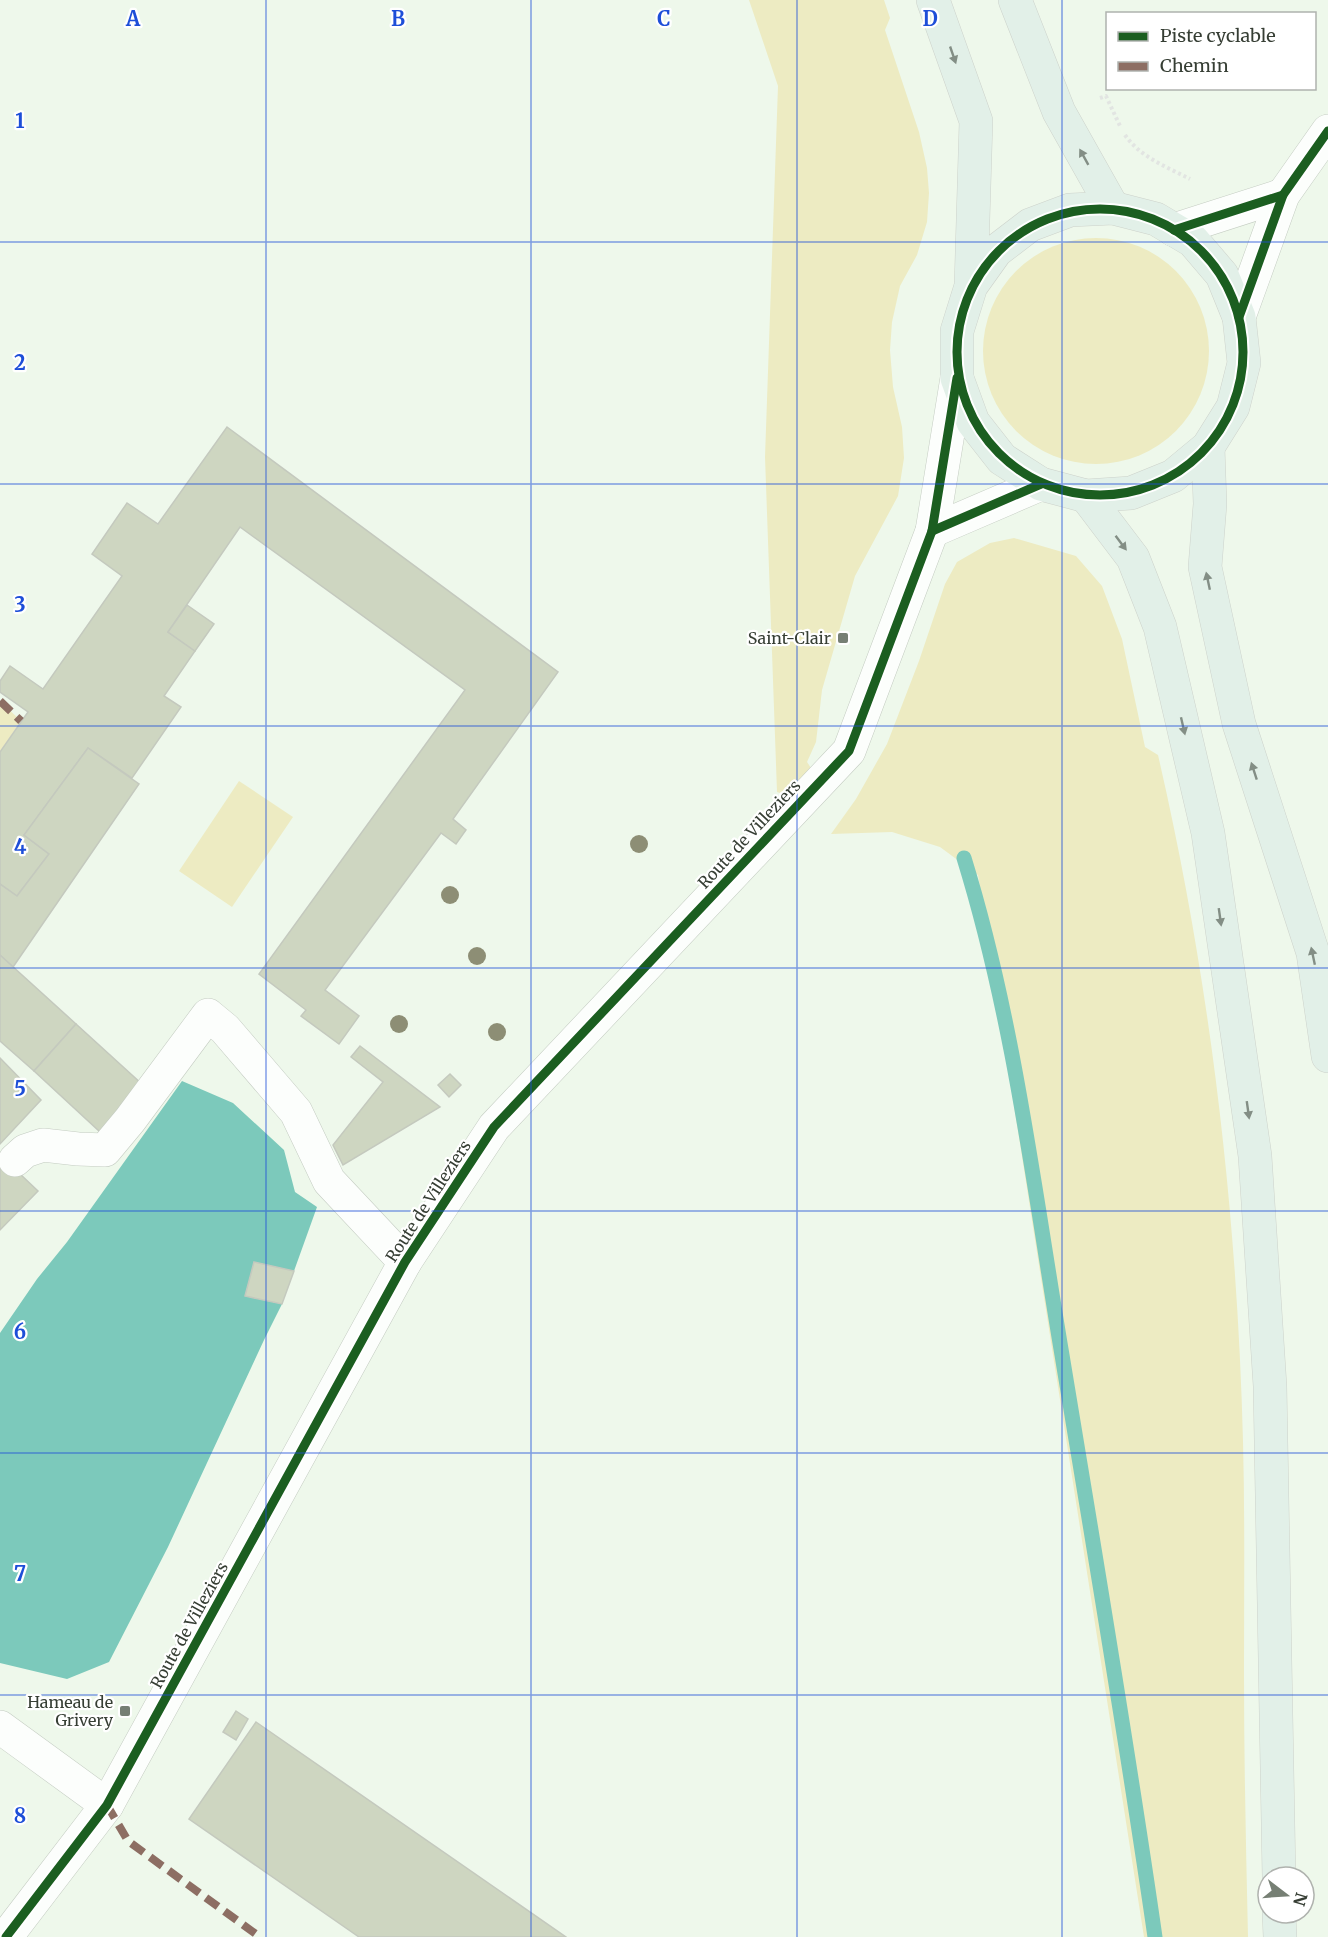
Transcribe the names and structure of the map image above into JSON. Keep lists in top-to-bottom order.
{
  "streets": {
    "street": ["Route de Villeziers"]
  },
  "places": {
    "transit": ["Saint-Clair", "Hameau de Grivery"]
  },
  "legend": ["Piste cyclable", "Chemin"],
  "north": "right",
  "grid": {
    "columns": [
      "A",
      "B",
      "C",
      "D"
    ],
    "rows": [
      "1",
      "2",
      "3",
      "4",
      "5",
      "6",
      "7",
      "8"
    ]
  }
}
